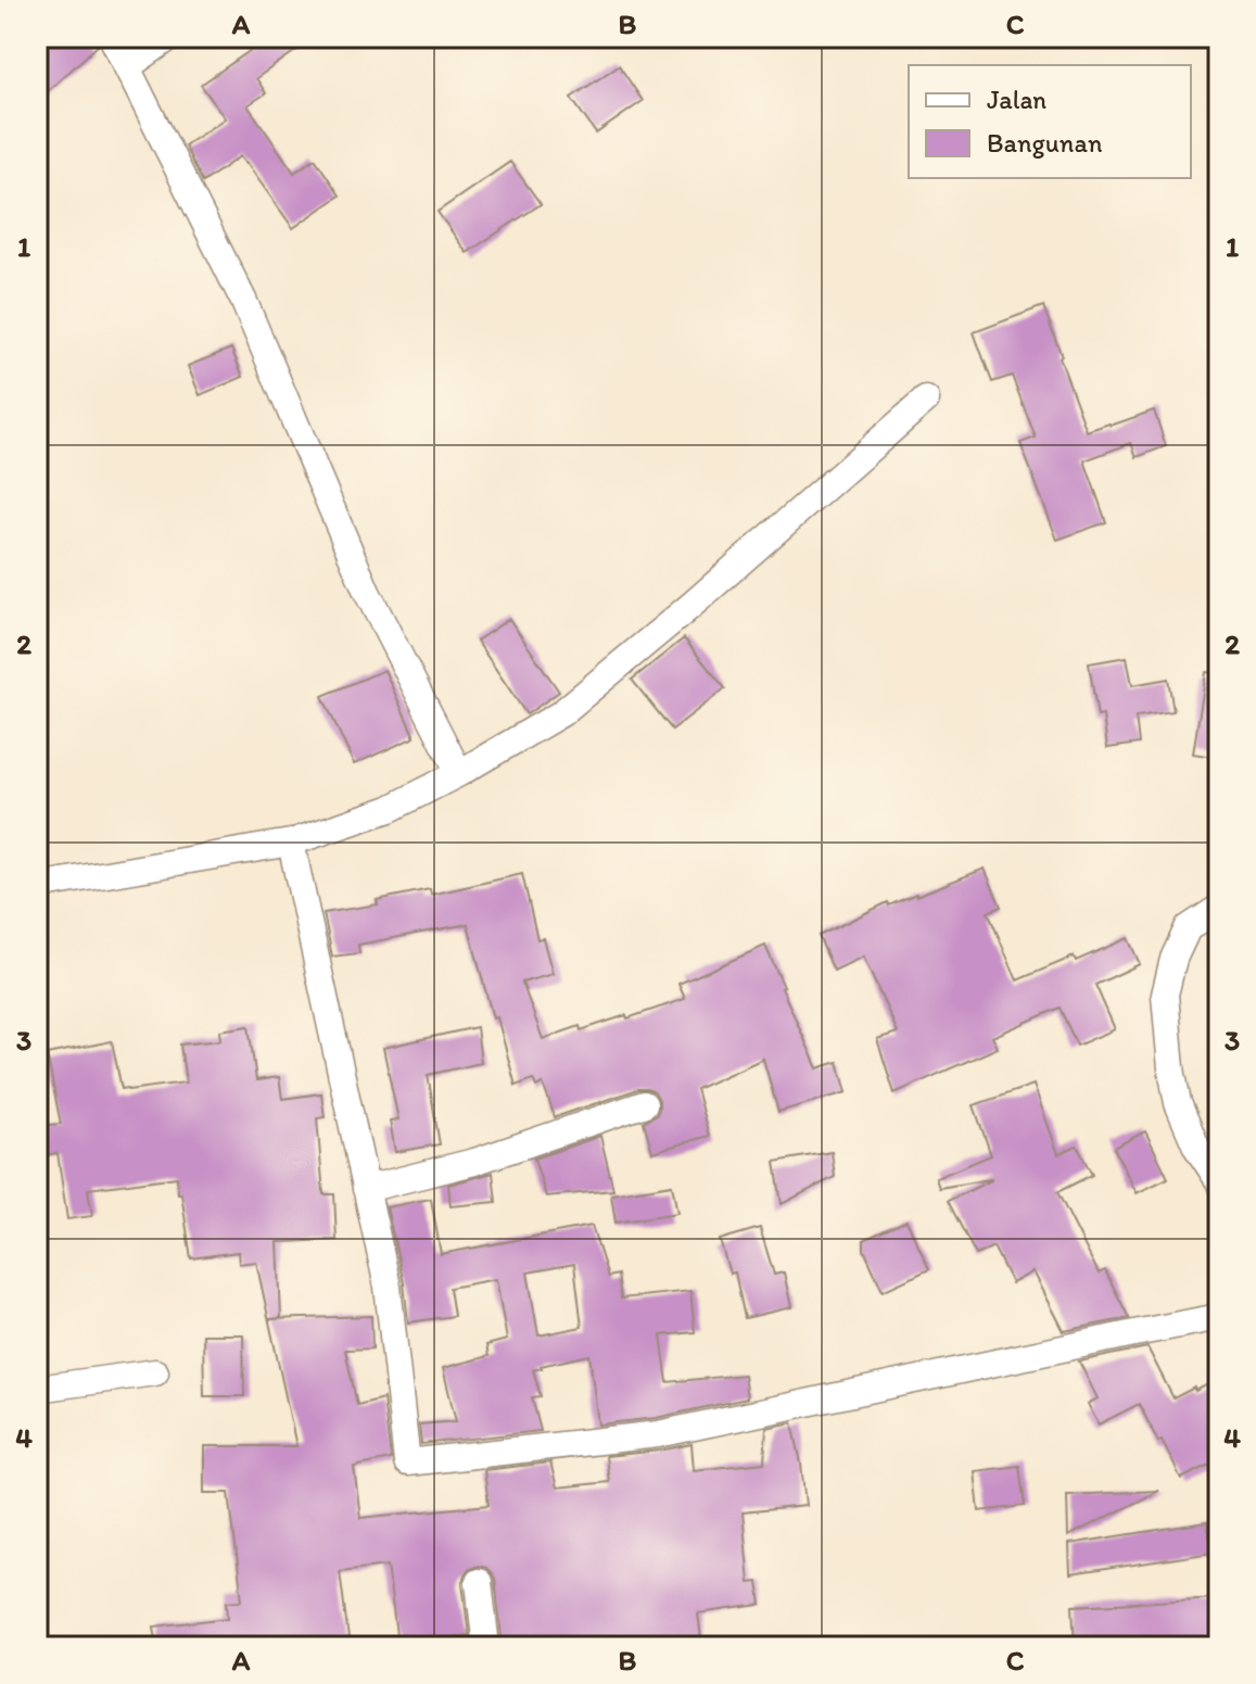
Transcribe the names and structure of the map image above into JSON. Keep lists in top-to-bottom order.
{
  "legend": ["Jalan", "Bangunan"],
  "grid": {
    "columns": ["A", "B", "C"],
    "rows": [
      "1",
      "2",
      "3",
      "4"
    ]
  }
}
